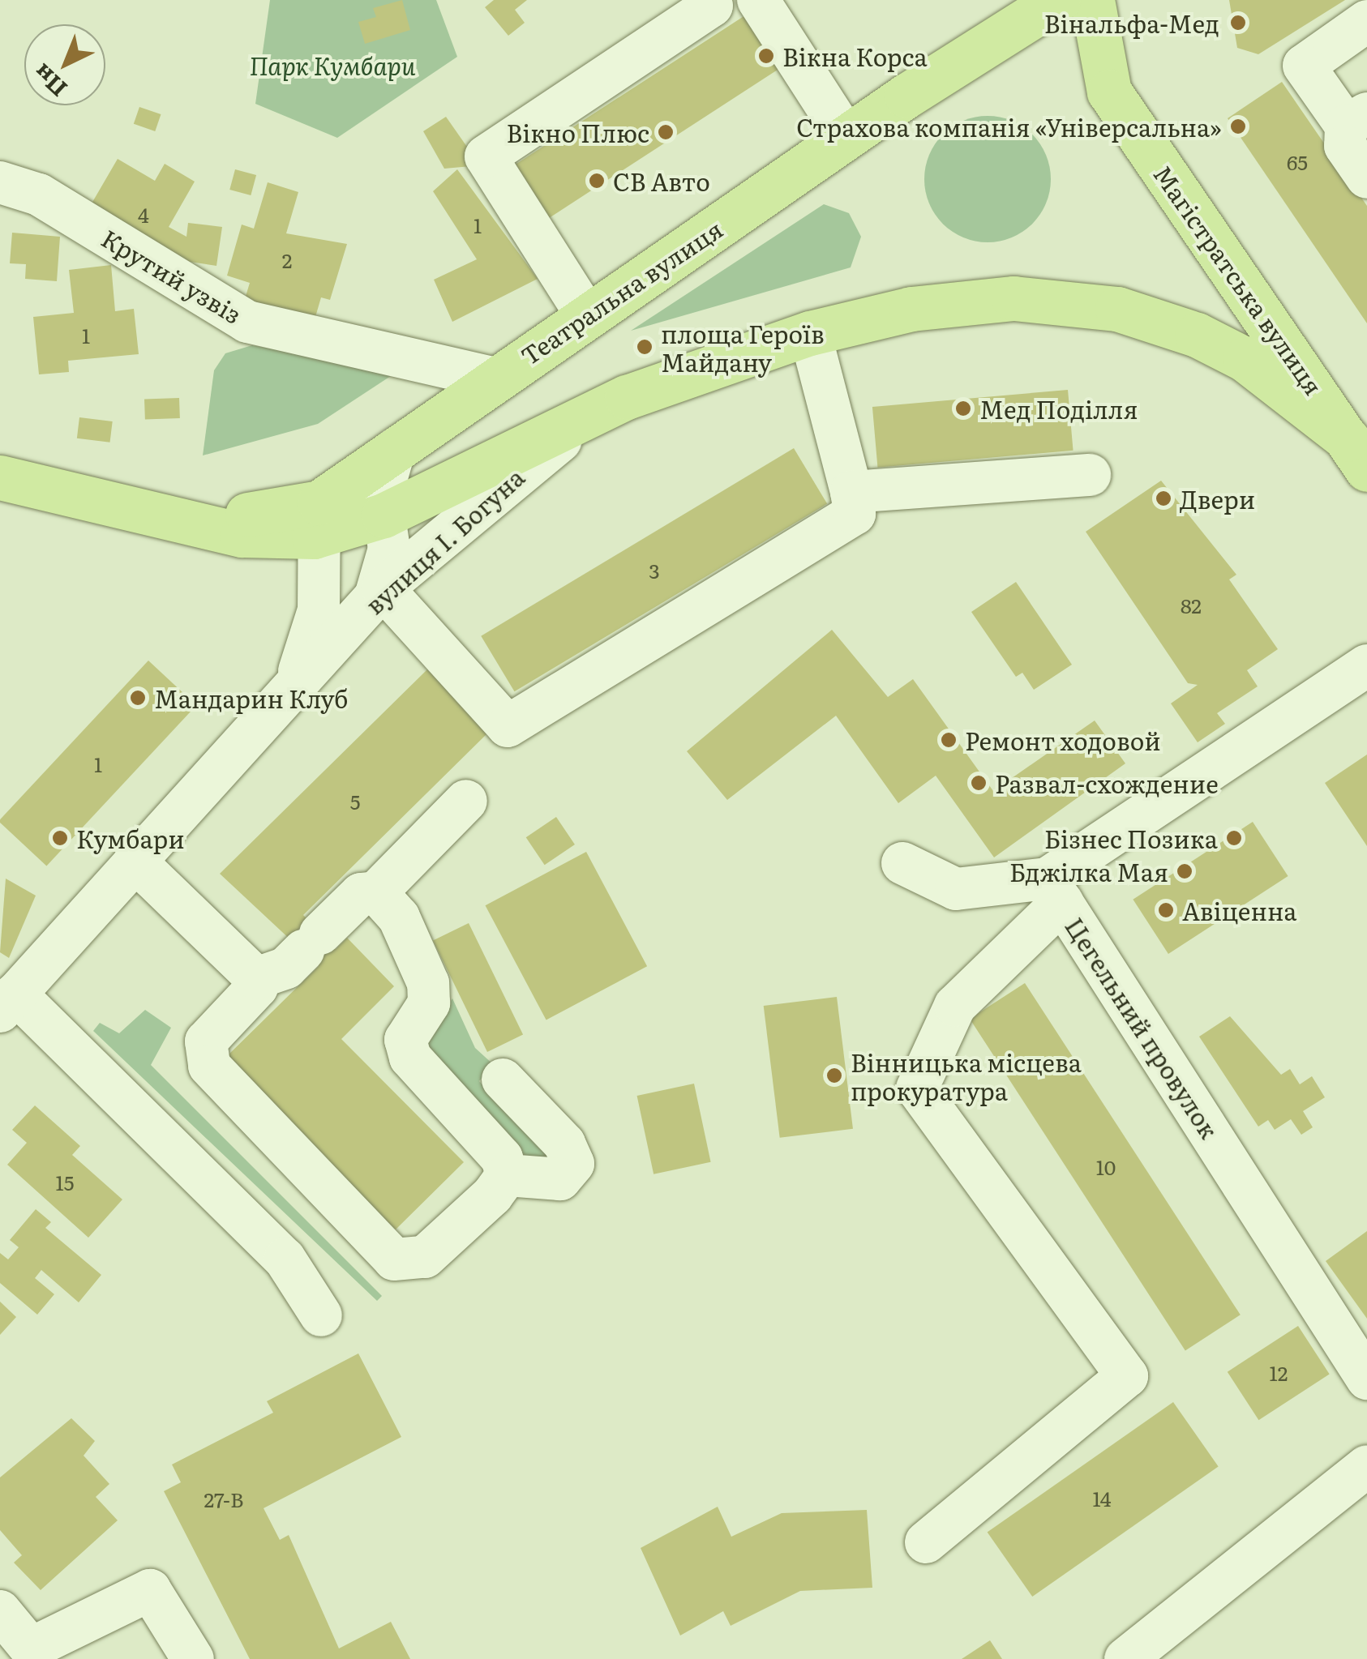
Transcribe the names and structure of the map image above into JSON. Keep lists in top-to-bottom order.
{
  "streets": {
    "main road": ["Магістратська вулиця", "Театральна вулиця"],
    "street": ["Крутий узвіз", "вулиця І. Богуна", "Цегельний провулок"]
  },
  "crossings": [
    ["Крутий узвіз", "Театральна вулиця"]
  ],
  "parks": ["Парк Кумбари"],
  "places": [
    "Вінальфа-Мед",
    "Вікна Корса",
    "Страхова компанія «Універсальна»",
    "Вікно Плюс",
    "СВ Авто",
    "площа Героїв Майдану",
    "Мед Поділля",
    "Двери",
    "Мандарин Клуб",
    "Ремонт ходовой",
    "Развал-схождение",
    "Кумбари",
    "Бізнес Позика",
    "Бджілка Мая",
    "Авіценна",
    "Вінницька місцева прокуратура"
  ],
  "house_numbers": [
    "65",
    "4",
    "1",
    "2",
    "1",
    "3",
    "82",
    "1",
    "5",
    "10",
    "15",
    "12",
    "14",
    "27-В"
  ],
  "north": "bottom left"
}
